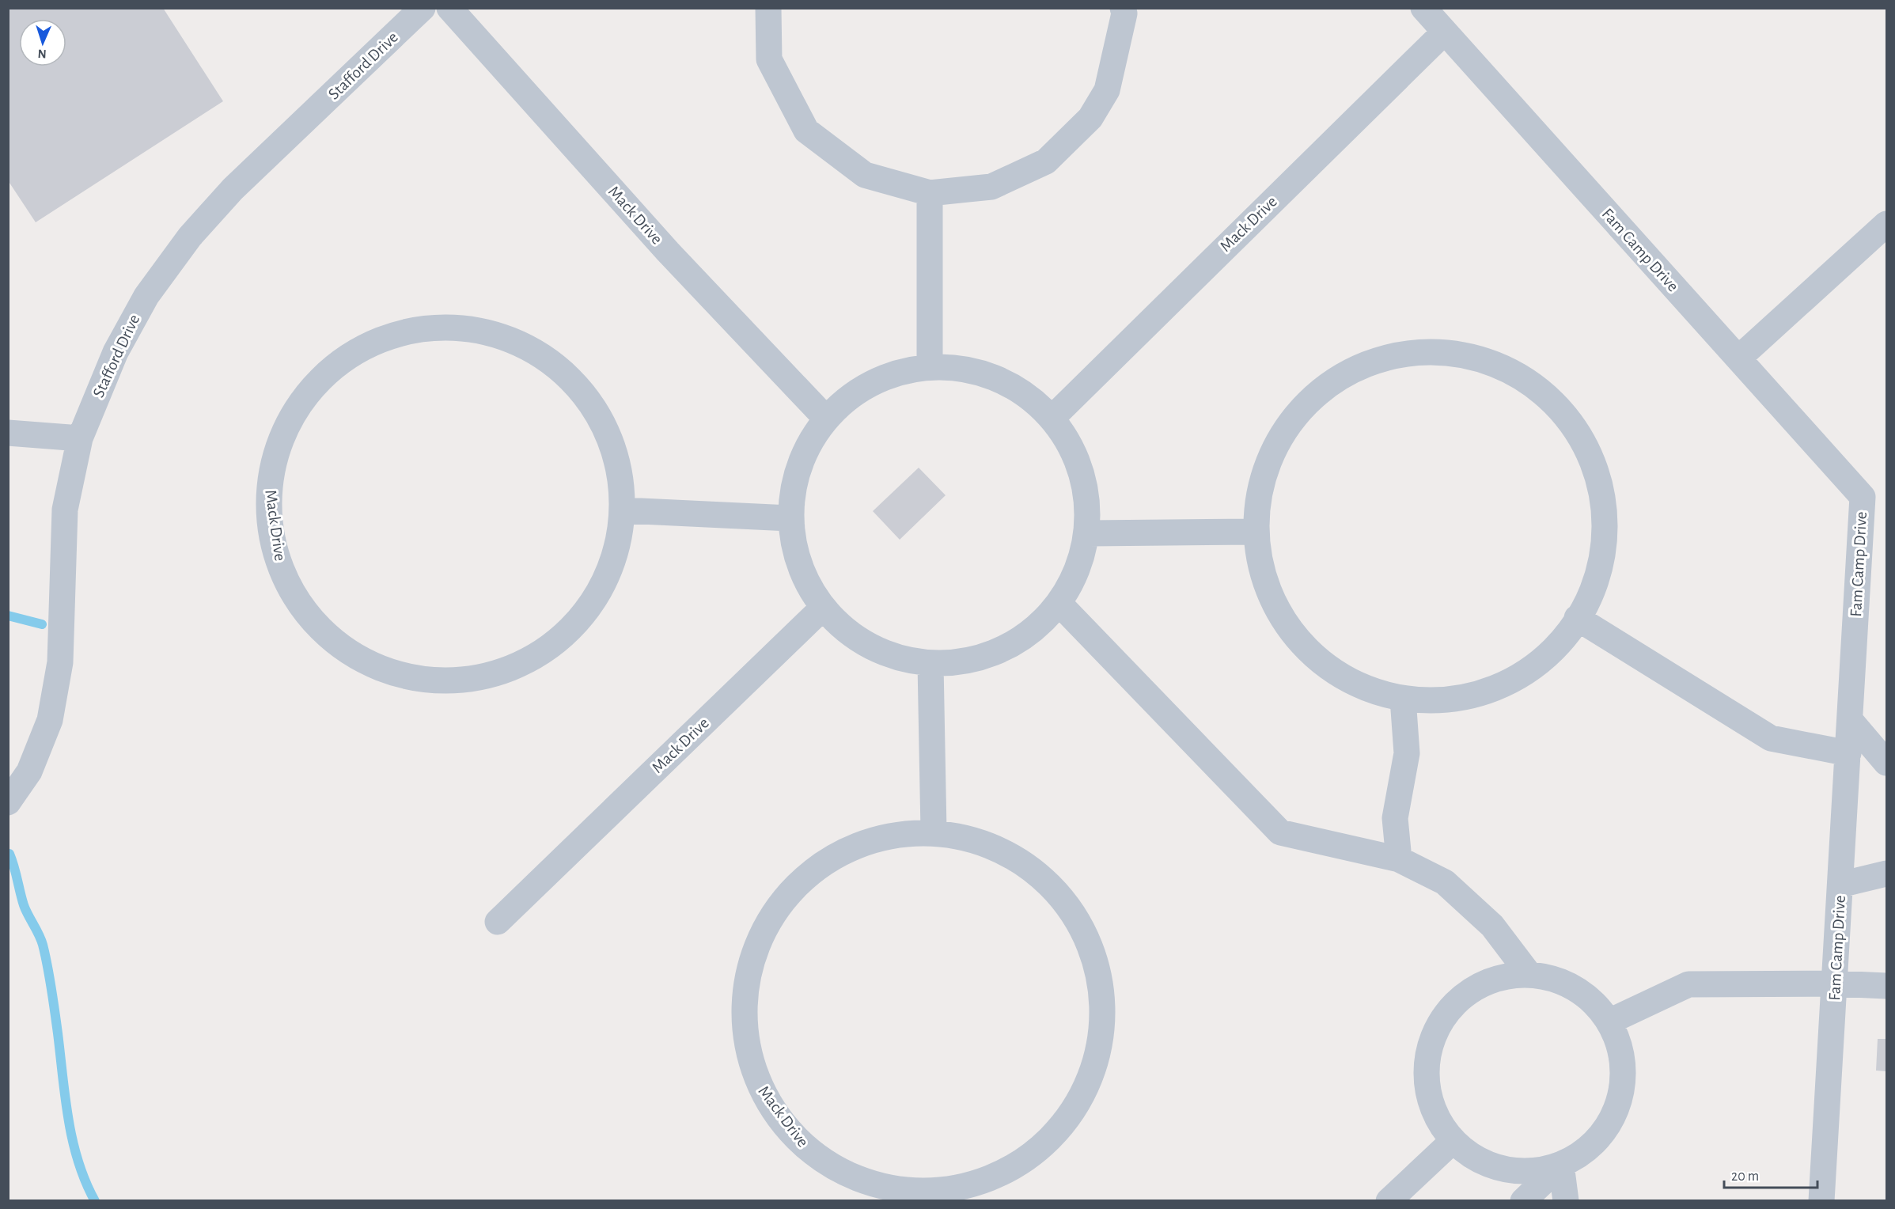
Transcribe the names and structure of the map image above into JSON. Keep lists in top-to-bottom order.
{
  "streets": {
    "street": ["Stafford Drive", "Mack Drive", "Fam Camp Drive"]
  },
  "crossings": [
    ["Mack Drive", "Fam Camp Drive"]
  ],
  "scale_bar": "20 m",
  "north": "bottom"
}
